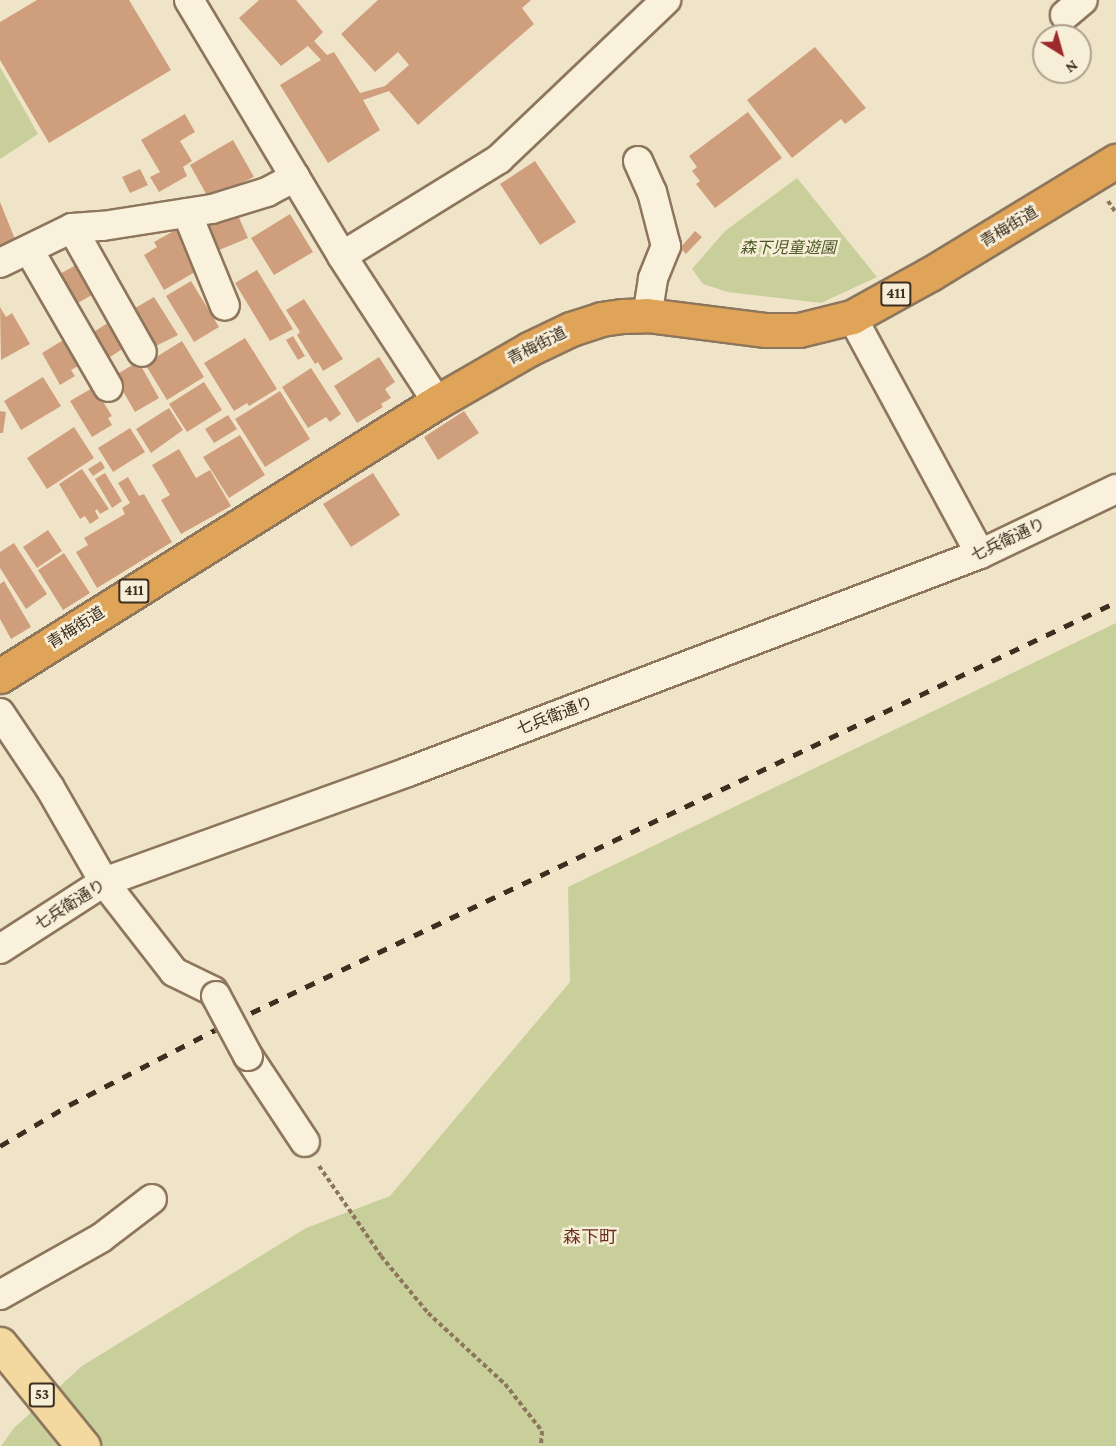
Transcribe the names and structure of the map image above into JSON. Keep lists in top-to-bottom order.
{
  "streets": {
    "highway": ["青梅街道", "411"],
    "main road": ["53"],
    "street": ["七兵衛通り"]
  },
  "districts": ["森下町"],
  "parks": ["森下児童遊園"],
  "north": "bottom right"
}
